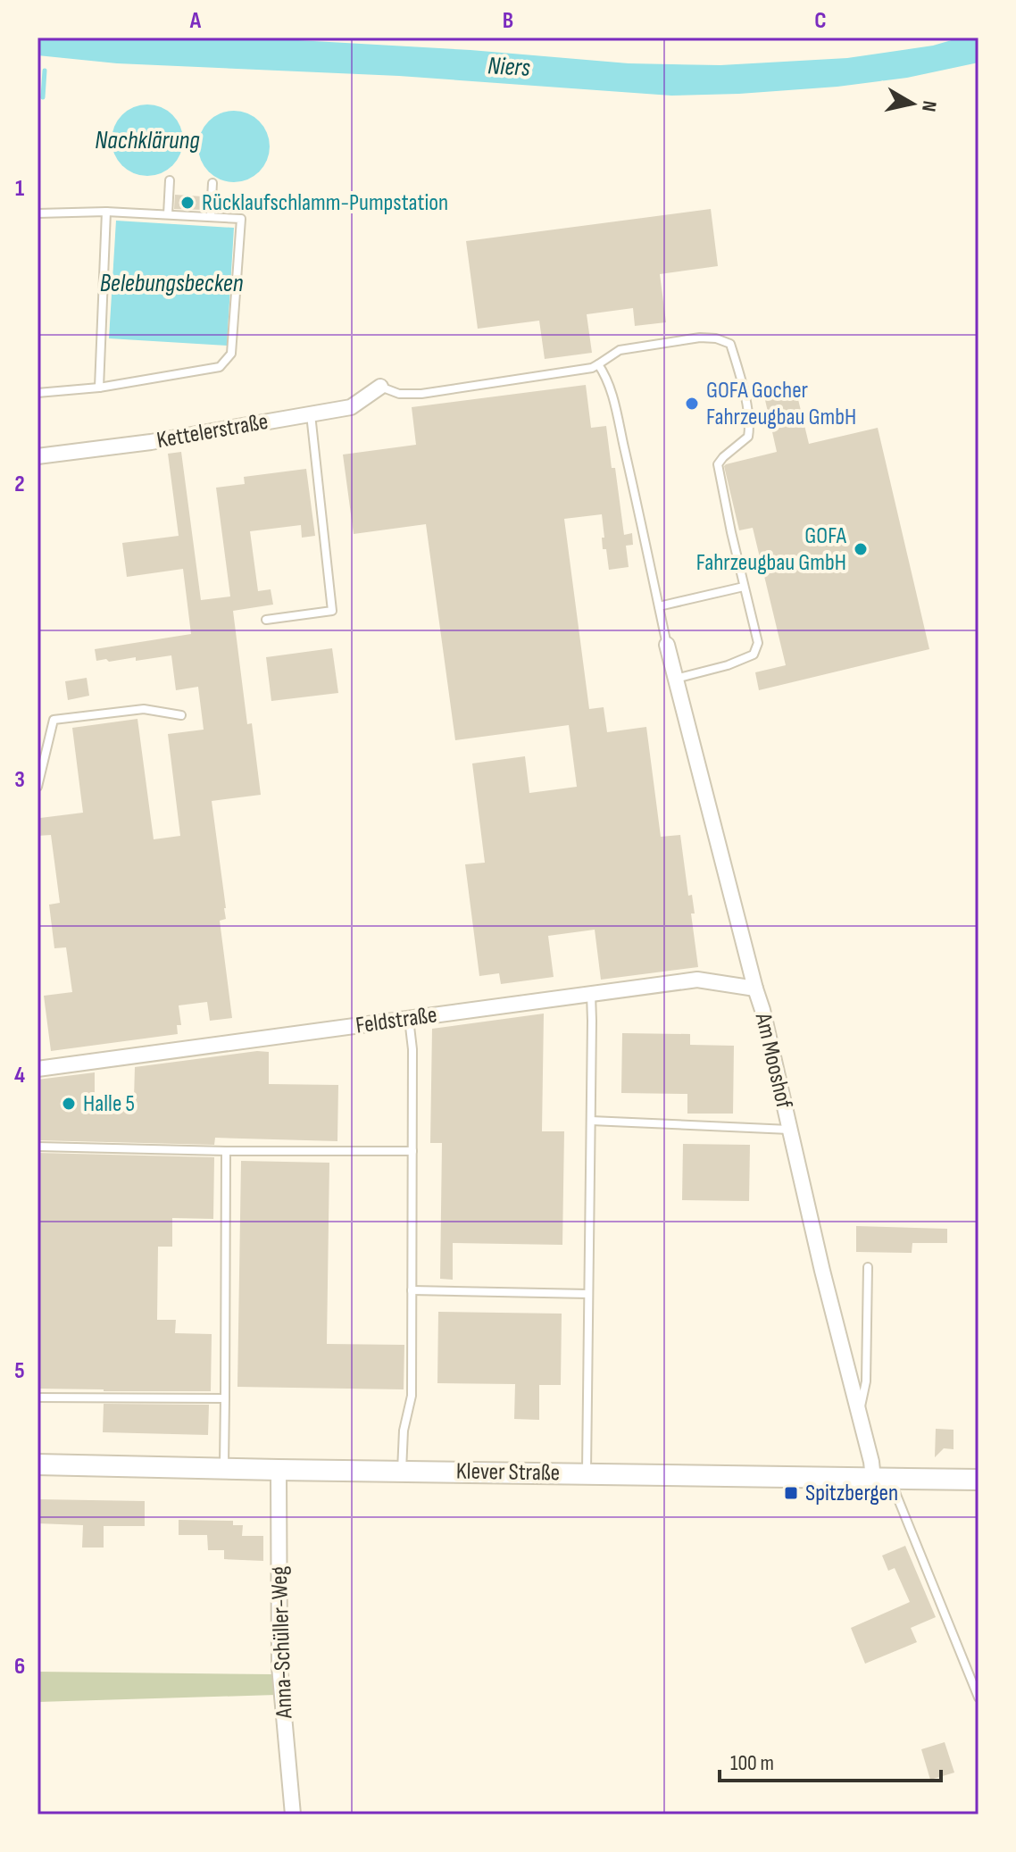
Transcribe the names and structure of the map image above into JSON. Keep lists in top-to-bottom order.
{
  "streets": {
    "street": [
      "Kettelerstraße",
      "Feldstraße",
      "Am Mooshof",
      "Klever Straße",
      "Anna-Schüller-Weg"
    ]
  },
  "crossings": [
    ["Feldstraße", "Am Mooshof"],
    ["Am Mooshof", "Klever Straße"],
    ["Klever Straße", "Anna-Schüller-Weg"]
  ],
  "water": ["Niers", "Nachklärung", "Belebungsbecken"],
  "places": {
    "other": [
      "Rücklaufschlamm-Pumpstation",
      "GOFA Gocher Fahrzeugbau GmbH",
      "GOFA Fahrzeugbau GmbH",
      "Halle 5"
    ],
    "transit": ["Spitzbergen"]
  },
  "scale_bar": "100 m",
  "north": "right",
  "grid": {
    "columns": ["A", "B", "C"],
    "rows": [
      "1",
      "2",
      "3",
      "4",
      "5",
      "6"
    ]
  }
}
